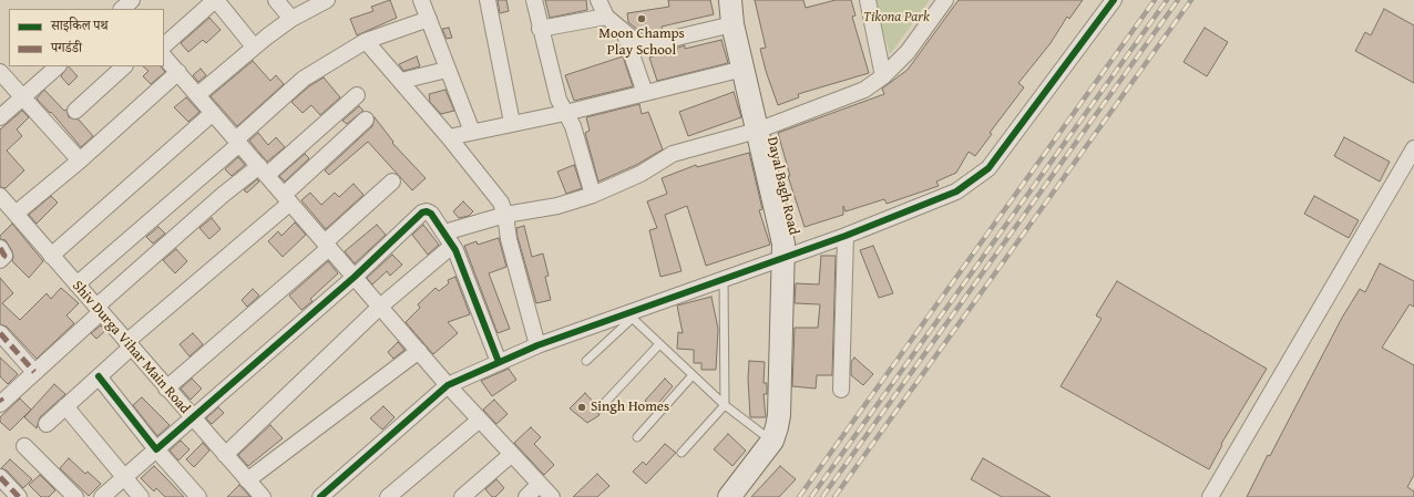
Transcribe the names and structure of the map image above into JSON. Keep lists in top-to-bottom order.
{
  "streets": {
    "street": ["Dayal Bagh Road", "Shiv Durga Vihar Main Road"]
  },
  "parks": ["Tikona Park"],
  "places": ["Moon Champs Play School", "Singh Homes"],
  "legend": ["साइकिल पथ", "पगडंडी"]
}
